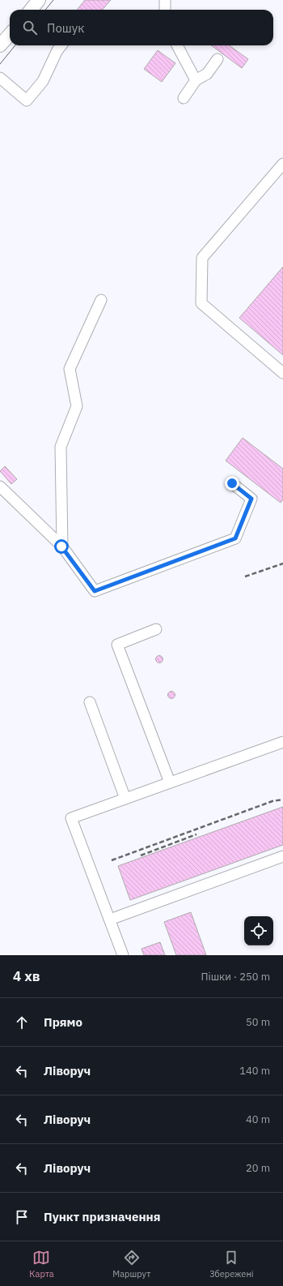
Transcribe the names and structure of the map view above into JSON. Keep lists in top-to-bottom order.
{
  "page": {
    "search": "Пошук",
    "heading": ["4 хв", "Пішки · 250 m"],
    "list": [
      ["Прямо", "50 m"],
      ["Ліворуч", "140 m"],
      ["Ліворуч", "40 m"],
      ["Ліворуч", "20 m"],
      "Пункт призначення"
    ],
    "nav": ["Карта", "Маршрут", "Збережені"]
  }
}
